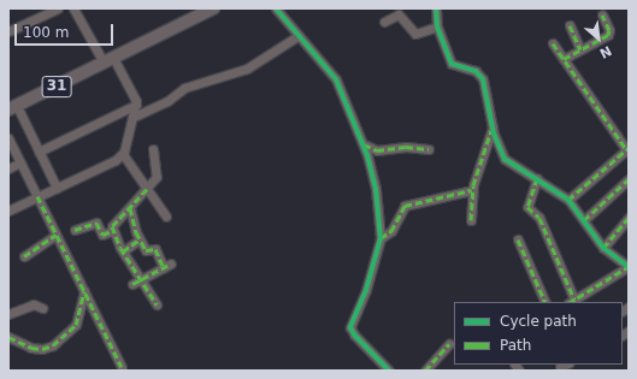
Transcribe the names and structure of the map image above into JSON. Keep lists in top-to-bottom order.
{
  "streets": {
    "highway": ["31"]
  },
  "legend": ["Cycle path", "Path"],
  "scale_bar": "100 m",
  "north": "bottom right"
}
